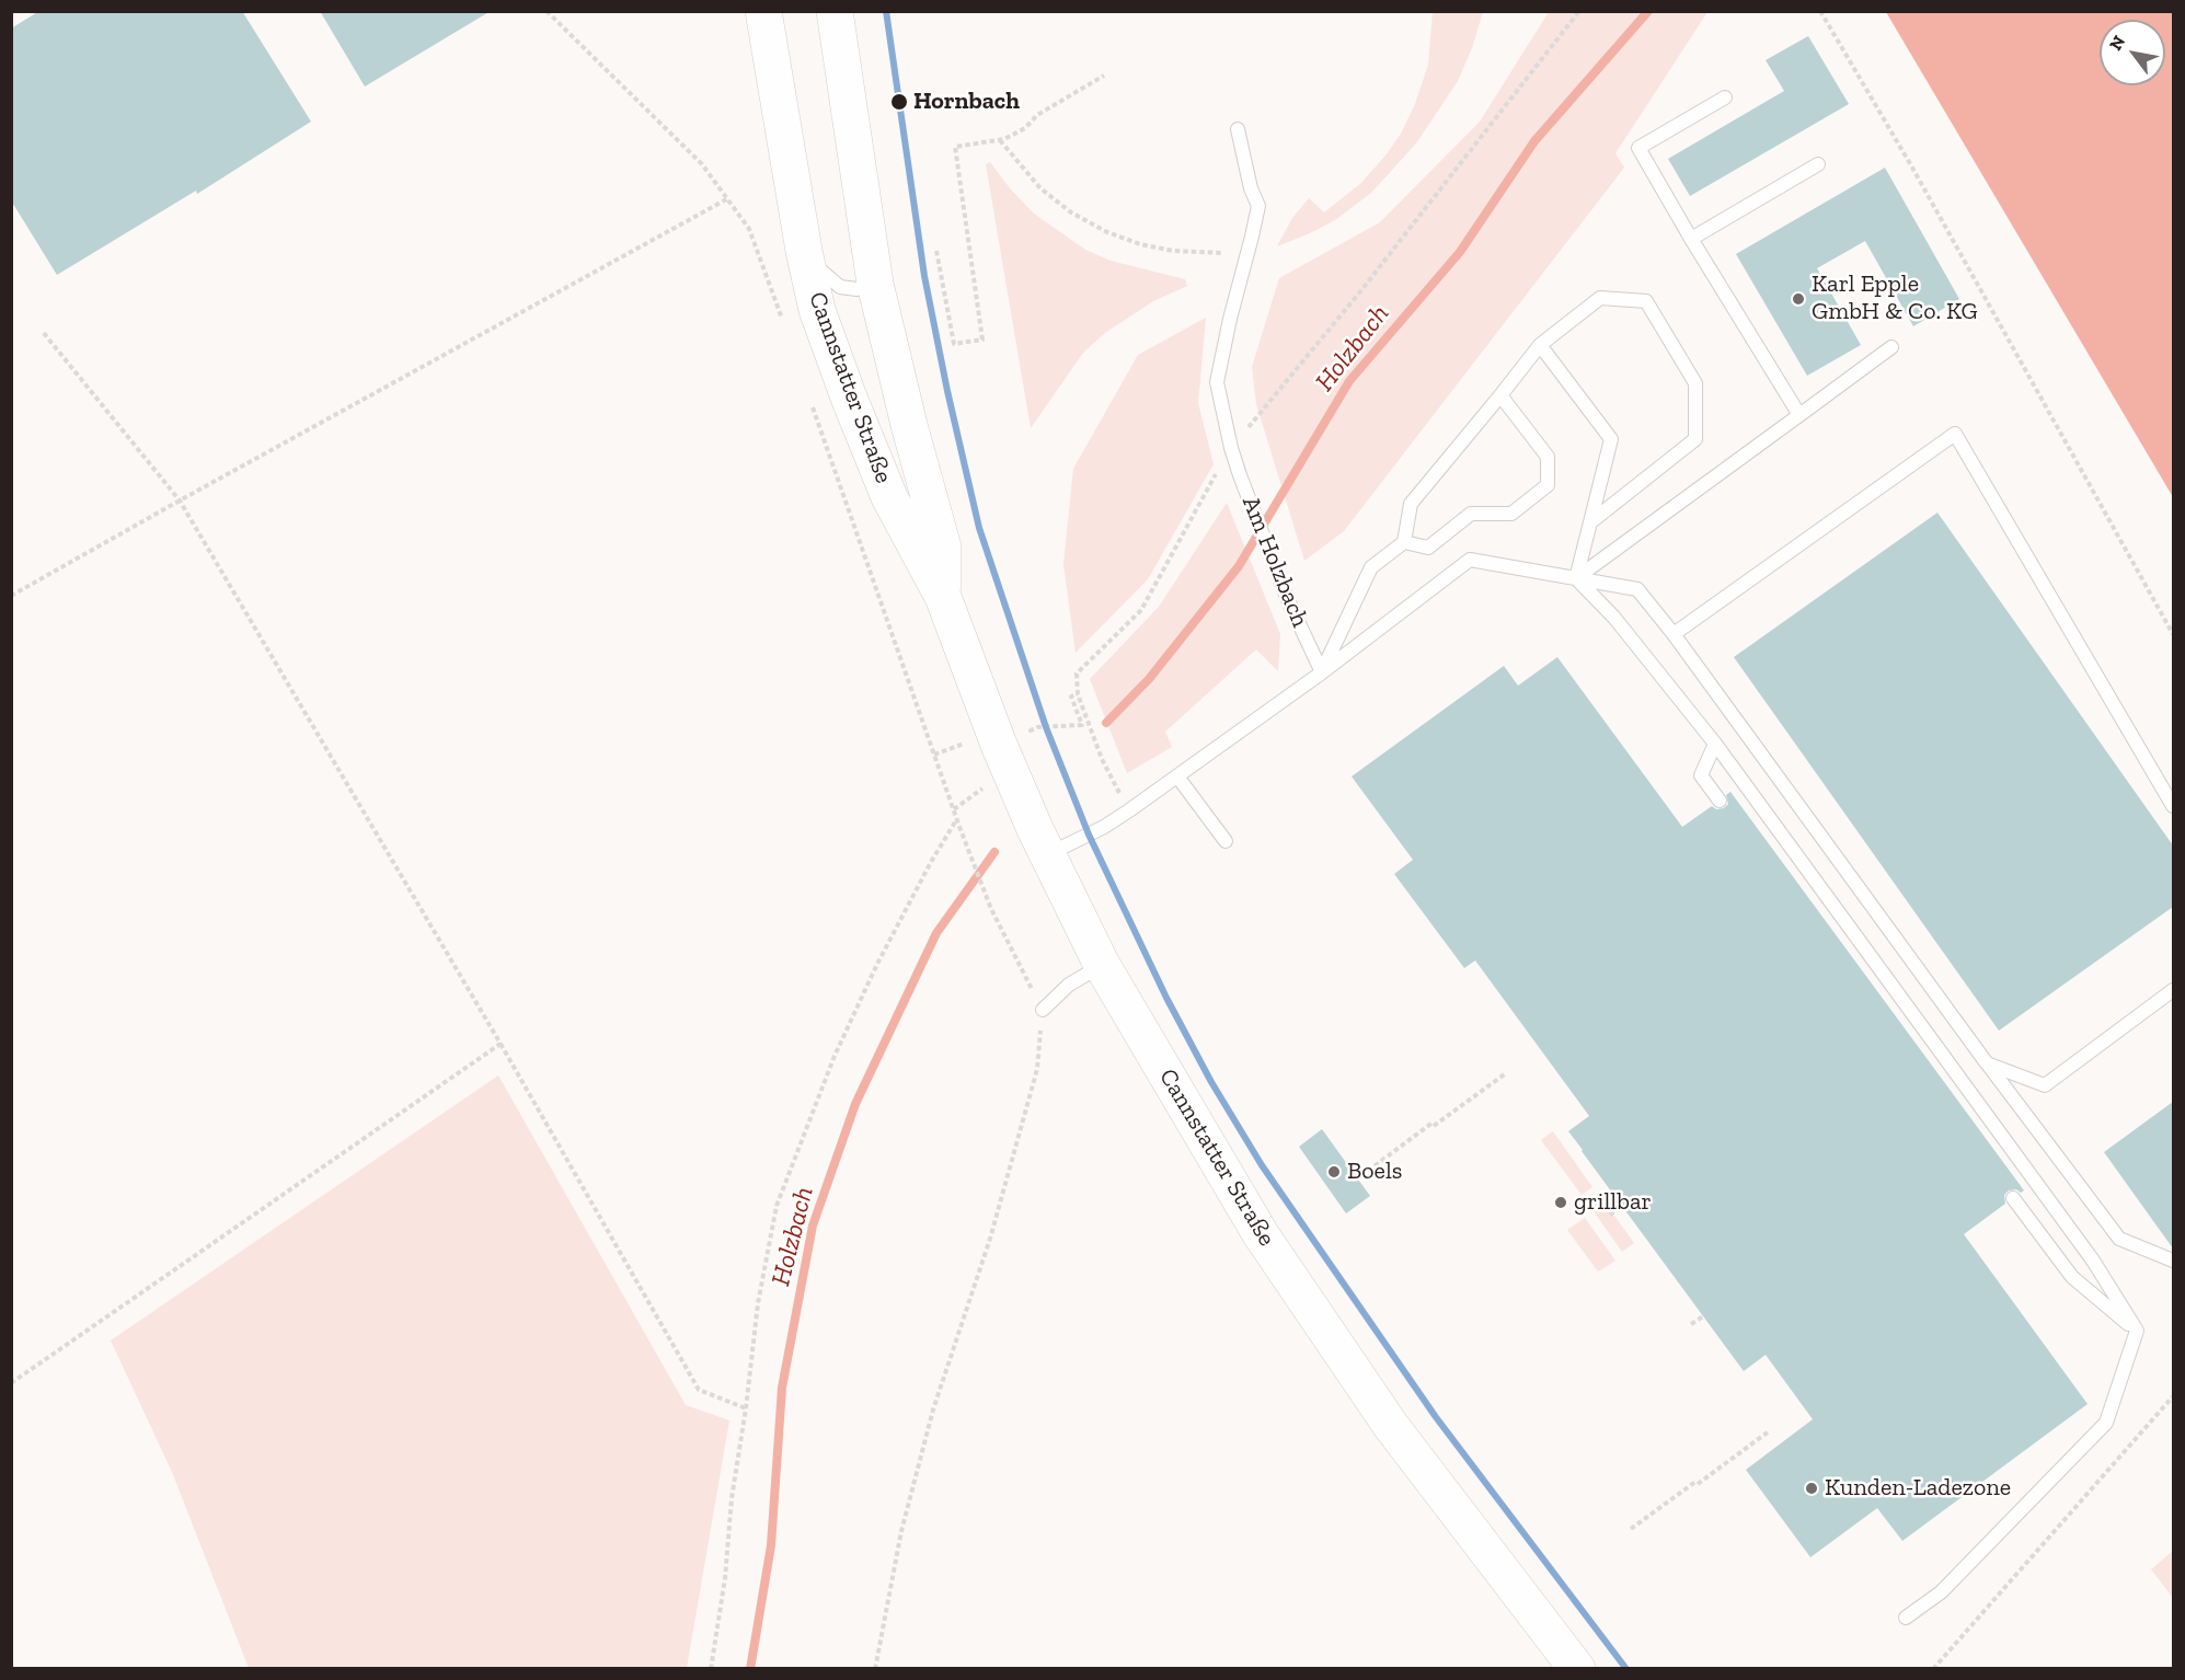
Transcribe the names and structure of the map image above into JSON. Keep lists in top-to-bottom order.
{
  "streets": {
    "main road": ["Cannstatter Straße"],
    "lane": ["Am Holzbach"]
  },
  "water": ["Holzbach"],
  "places": [
    "Hornbach",
    "Karl Epple GmbH & Co. KG",
    "Boels",
    "grillbar",
    "Kunden-Ladezone"
  ],
  "north": "top left"
}
